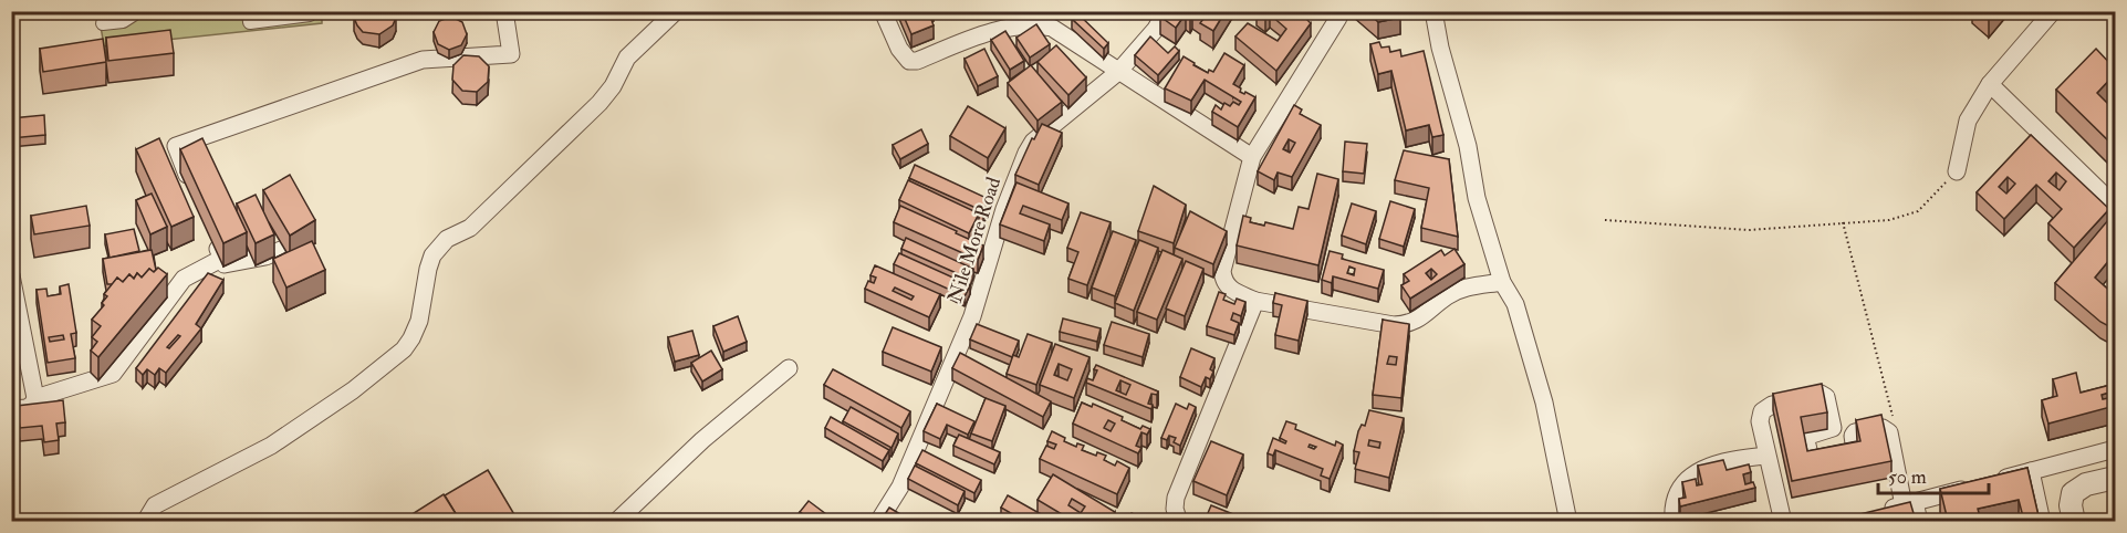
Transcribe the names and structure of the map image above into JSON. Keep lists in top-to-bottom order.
{
  "streets": {
    "street": ["Nile More Road"]
  },
  "scale_bar": "50 m"
}
